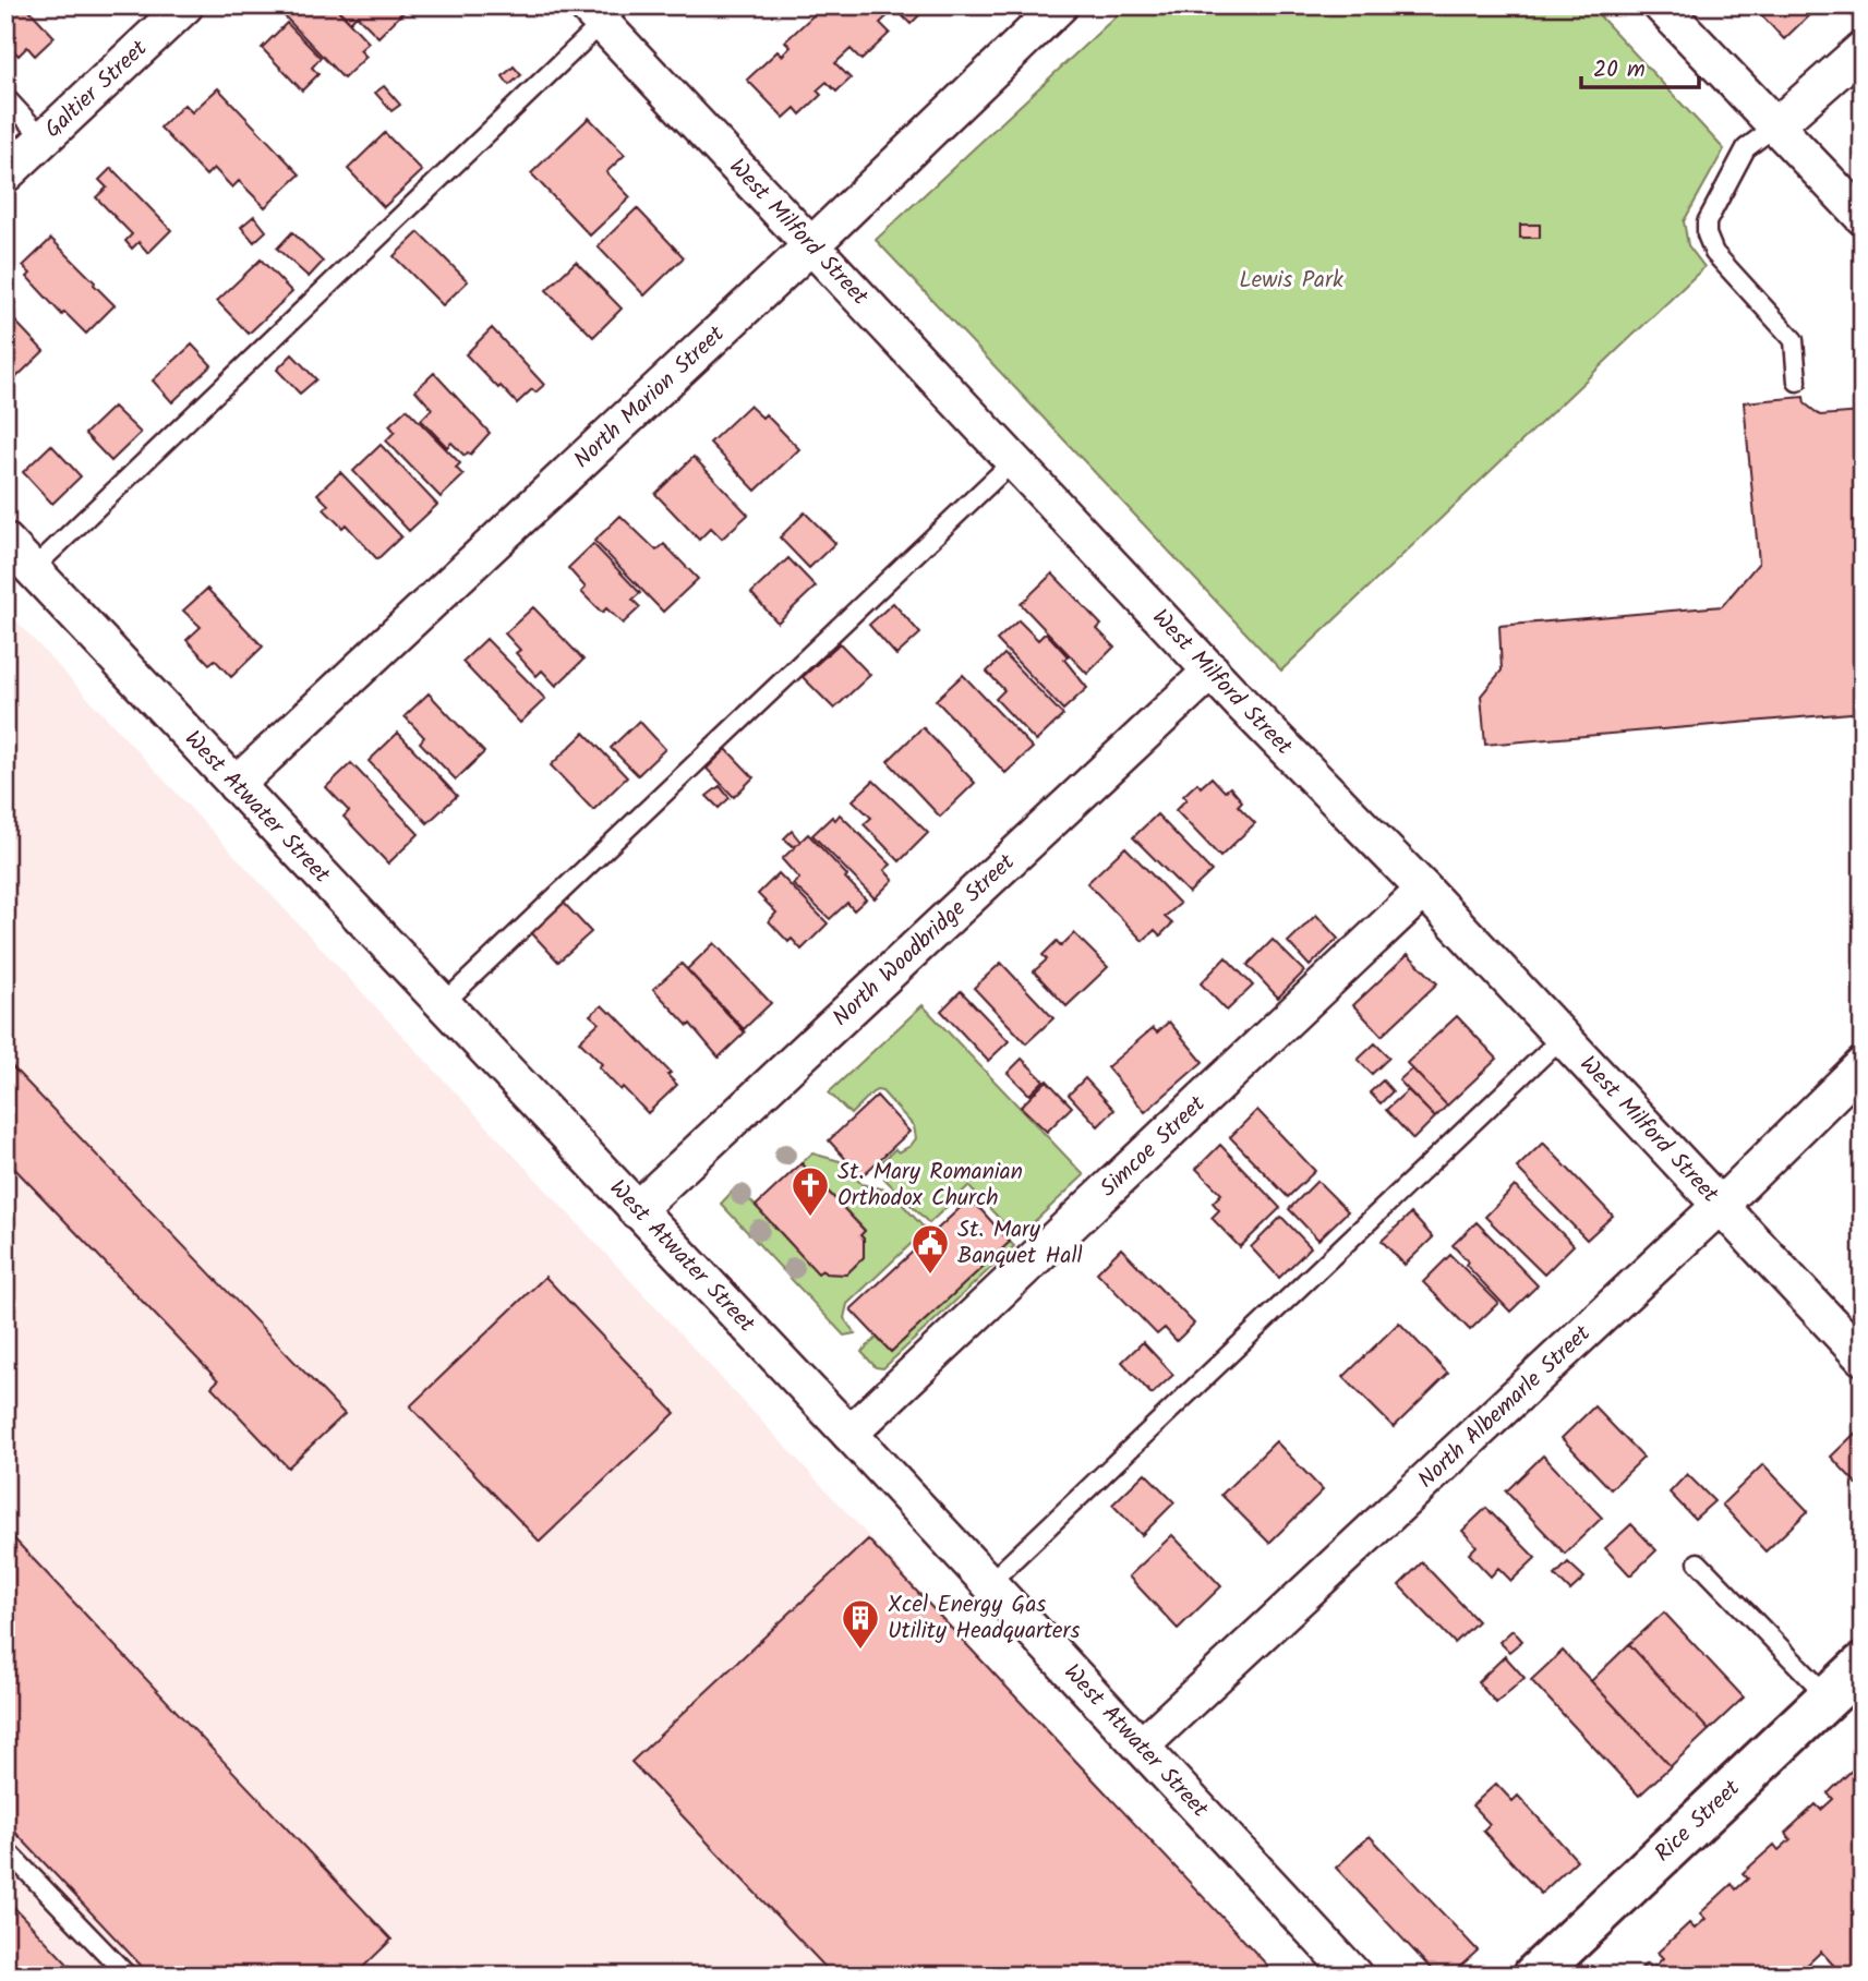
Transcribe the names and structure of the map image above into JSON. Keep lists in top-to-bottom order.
{
  "streets": {
    "main road": ["Rice Street"],
    "street": [
      "Galtier Street",
      "West Milford Street",
      "North Marion Street",
      "West Atwater Street",
      "North Woodbridge Street",
      "Simcoe Street",
      "North Albemarle Street"
    ]
  },
  "crossings": [
    ["West Milford Street", "North Marion Street"],
    ["West Milford Street", "North Woodbridge Street"],
    ["West Milford Street", "Simcoe Street"],
    ["West Milford Street", "North Albemarle Street"],
    ["North Marion Street", "West Atwater Street"],
    ["West Atwater Street", "North Woodbridge Street"],
    ["West Atwater Street", "Simcoe Street"],
    ["West Atwater Street", "North Albemarle Street"]
  ],
  "parks": ["Lewis Park"],
  "places": {
    "church": ["St. Mary Romanian Orthodox Church"],
    "public building": ["St. Mary Banquet Hall"],
    "building": ["Xcel Energy Gas Utility Headquarters"]
  },
  "scale_bar": "20 m"
}
